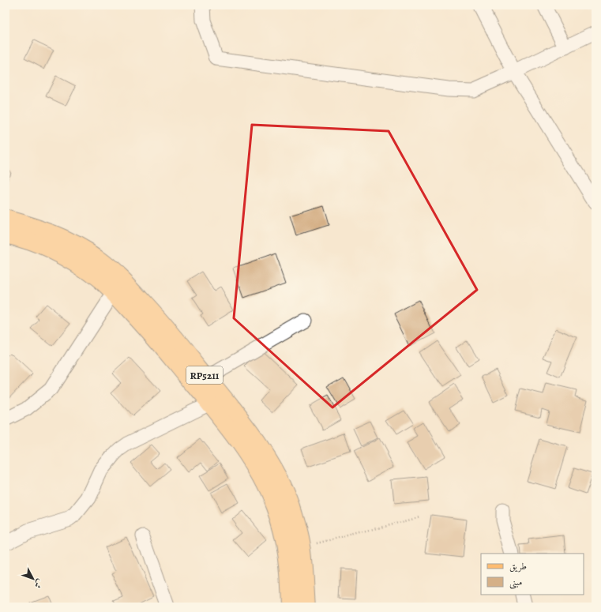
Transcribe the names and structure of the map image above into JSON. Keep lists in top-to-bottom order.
{
  "streets": {
    "main road": ["RP5211"]
  },
  "legend": ["طريق", "مبنى"],
  "north": "bottom right"
}
